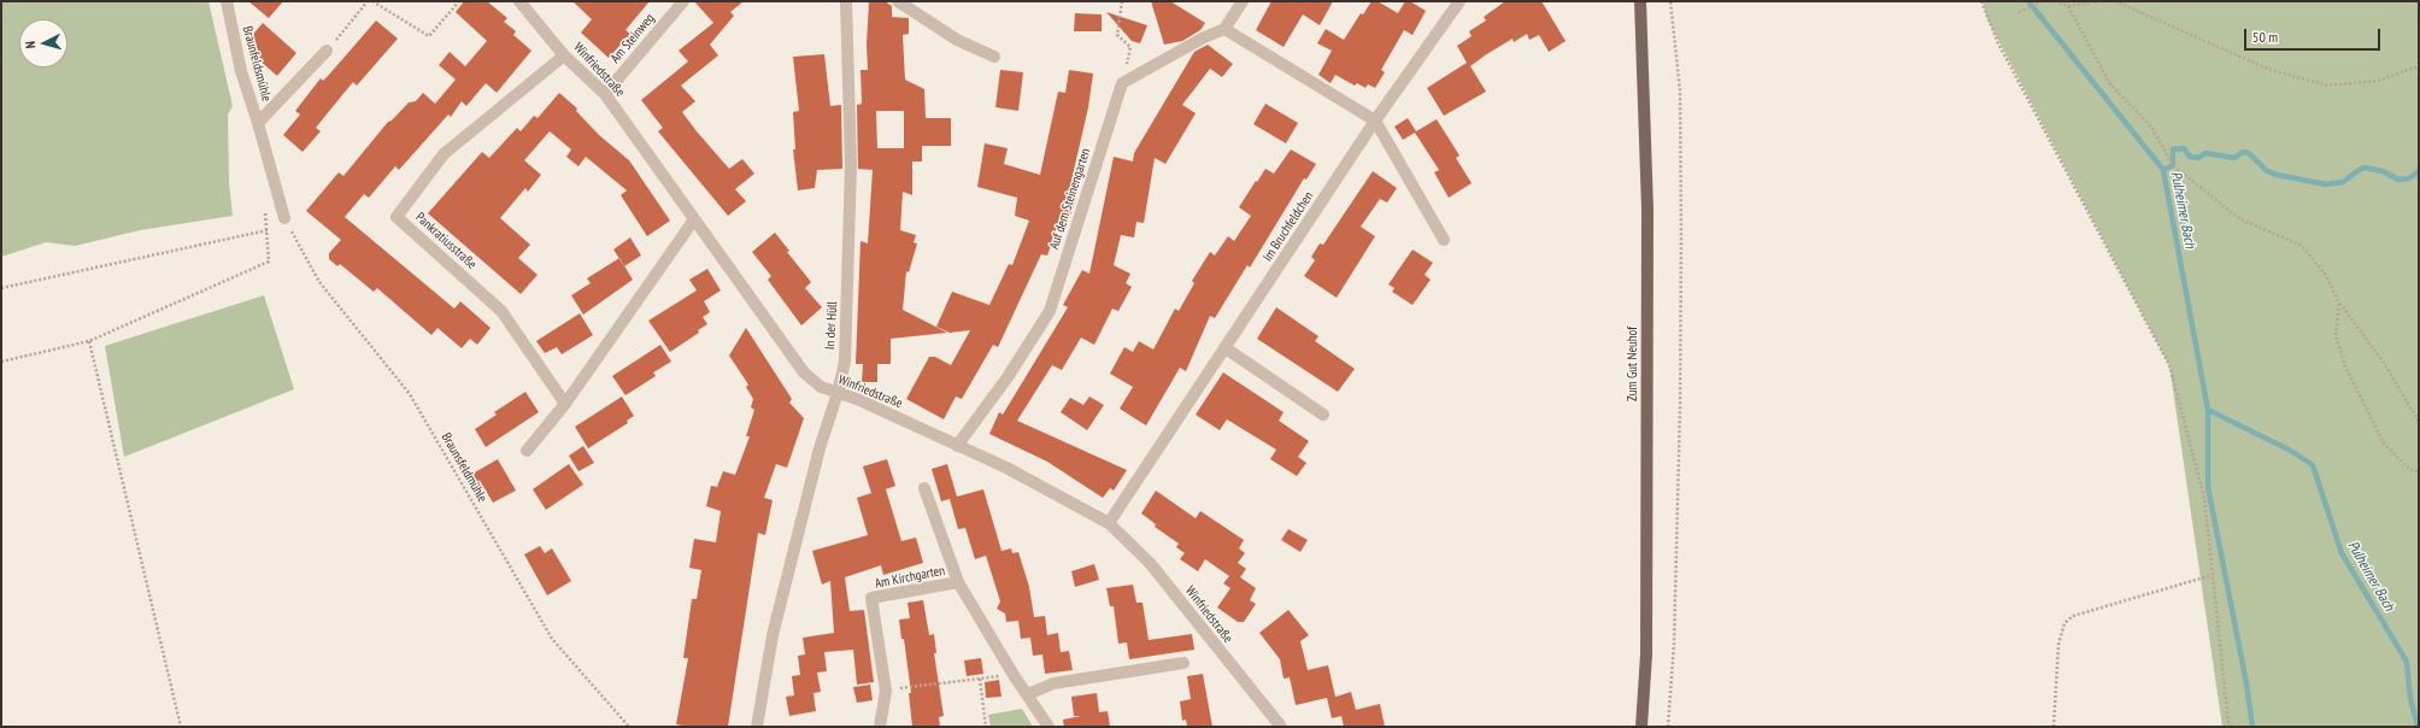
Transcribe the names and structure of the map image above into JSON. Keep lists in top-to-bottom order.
{
  "streets": {
    "main road": ["Zum Gut Neuhof"],
    "street": [
      "Am Steinweg",
      "Braunfeldsmühle",
      "Winfriedstraße",
      "Auf dem Steinengarten",
      "Im Bruchfeldchen",
      "Pankratiusstraße",
      "In der Hüll",
      "Am Kirchgarten"
    ],
    "path": ["Braunsfeldmühle"]
  },
  "crossings": [
    ["Am Steinweg", "Winfriedstraße"],
    ["Winfriedstraße", "Auf dem Steinengarten"],
    ["Winfriedstraße", "Im Bruchfeldchen"],
    ["Winfriedstraße", "Pankratiusstraße"],
    ["Winfriedstraße", "In der Hüll"]
  ],
  "water": ["Pulheimer Bach"],
  "scale_bar": "50 m",
  "north": "left"
}
